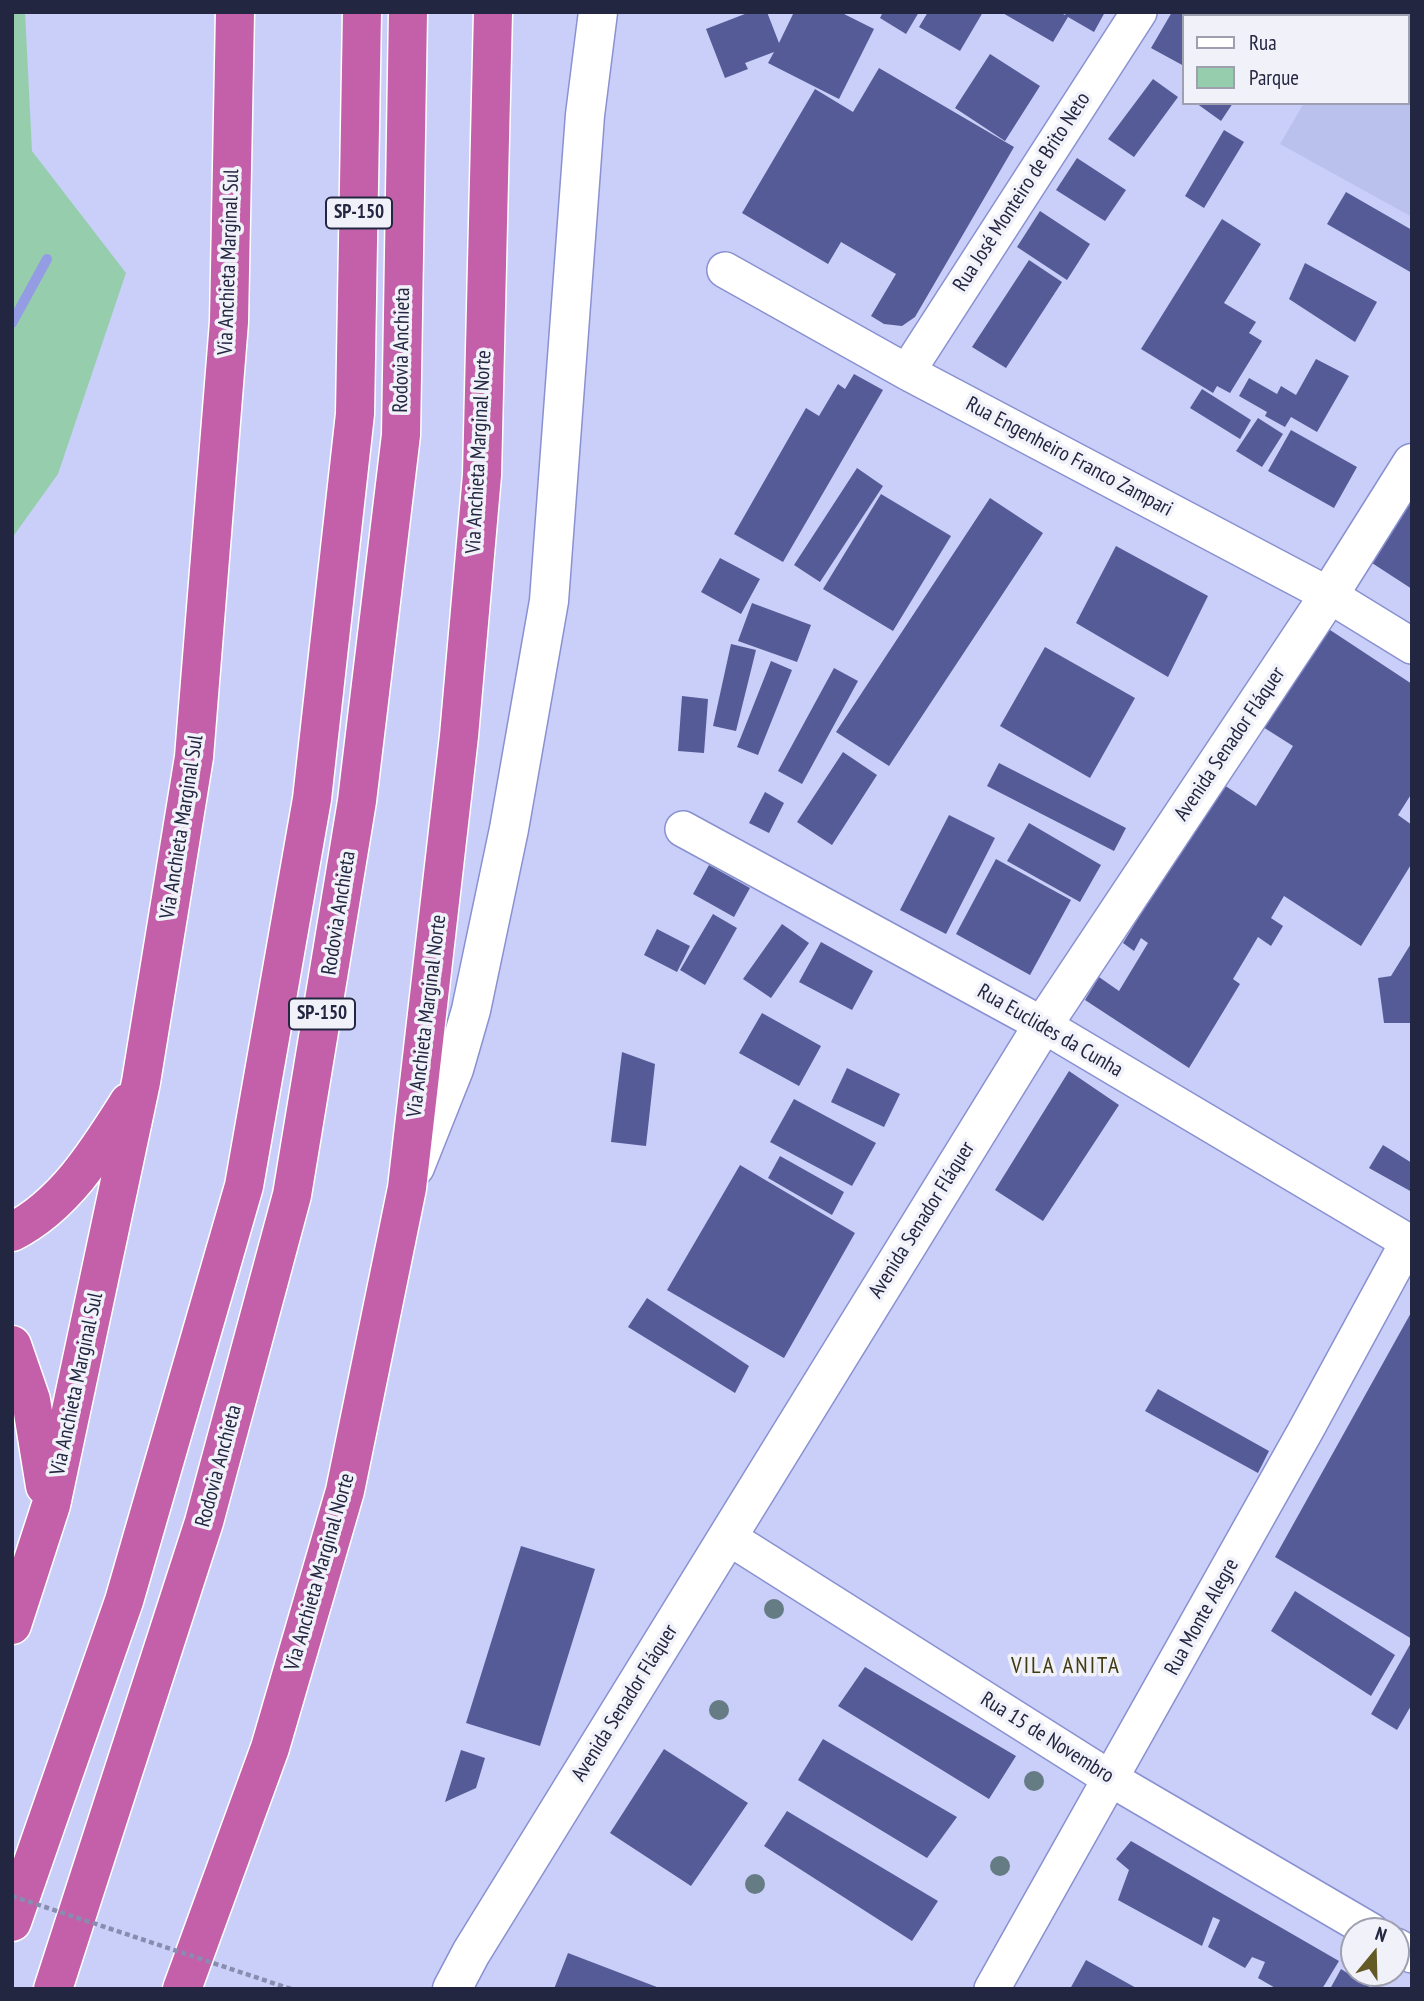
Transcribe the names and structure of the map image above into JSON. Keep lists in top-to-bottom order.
{
  "streets": {
    "highway": [
      "SP-150",
      "Via Anchieta Marginal Sul",
      "Rodovia Anchieta",
      "Via Anchieta Marginal Norte"
    ],
    "street": [
      "Rua José Monteiro de Brito Neto",
      "Rua Engenheiro Franco Zampari",
      "Avenida Senador Fláquer",
      "Rua Euclides da Cunha",
      "Rua Monte Alegre",
      "Rua 15 de Novembro"
    ]
  },
  "crossings": [
    ["Rua José Monteiro de Brito Neto", "Rua Engenheiro Franco Zampari"],
    ["Rua Engenheiro Franco Zampari", "Avenida Senador Fláquer"],
    ["Avenida Senador Fláquer", "Rua Euclides da Cunha"],
    ["Avenida Senador Fláquer", "Rua 15 de Novembro"],
    ["Rua Euclides da Cunha", "Rua Monte Alegre"],
    ["Rua Monte Alegre", "Rua 15 de Novembro"]
  ],
  "districts": ["VILA ANITA"],
  "legend": ["Rua", "Parque"],
  "north": "top"
}
